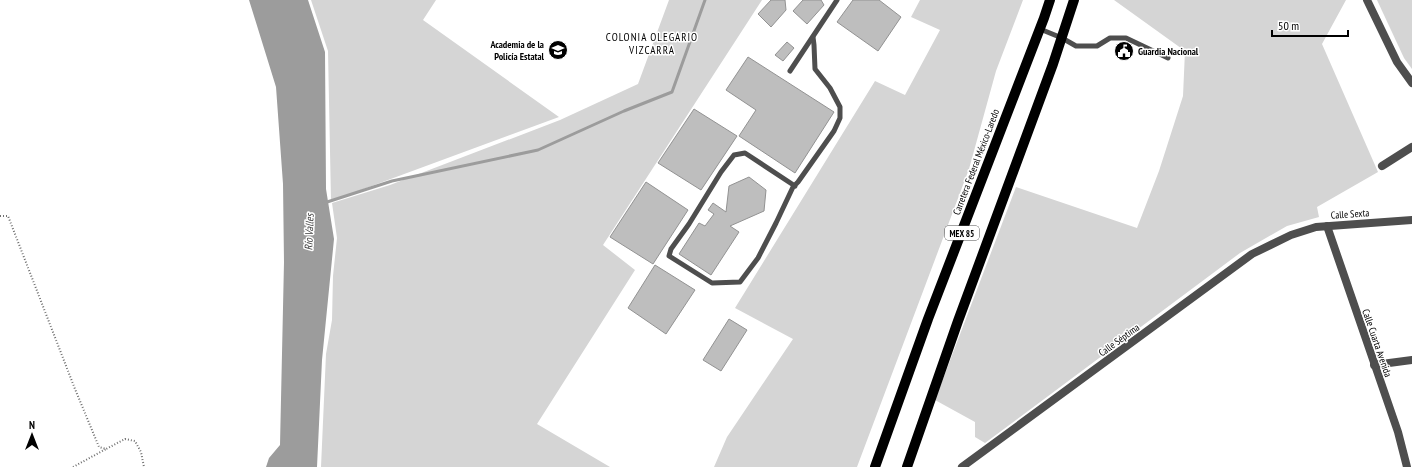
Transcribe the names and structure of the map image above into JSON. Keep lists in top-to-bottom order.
{
  "streets": {
    "main road": ["Carretera Federal México-Laredo", "MEX 85"],
    "street": ["Calle Sexta", "Calle Séptima", "Calle Cuarta Avenida"]
  },
  "crossings": [
    ["Calle Sexta", "Calle Séptima"],
    ["Calle Sexta", "Calle Cuarta Avenida"]
  ],
  "districts": ["COLONIA OLEGARIO VIZCARRA"],
  "water": ["Río Valles"],
  "places": {
    "school or university": ["Academia de la Policía Estatal"],
    "public building": ["Guardia Nacional"]
  },
  "scale_bar": "50 m",
  "north": "top"
}
